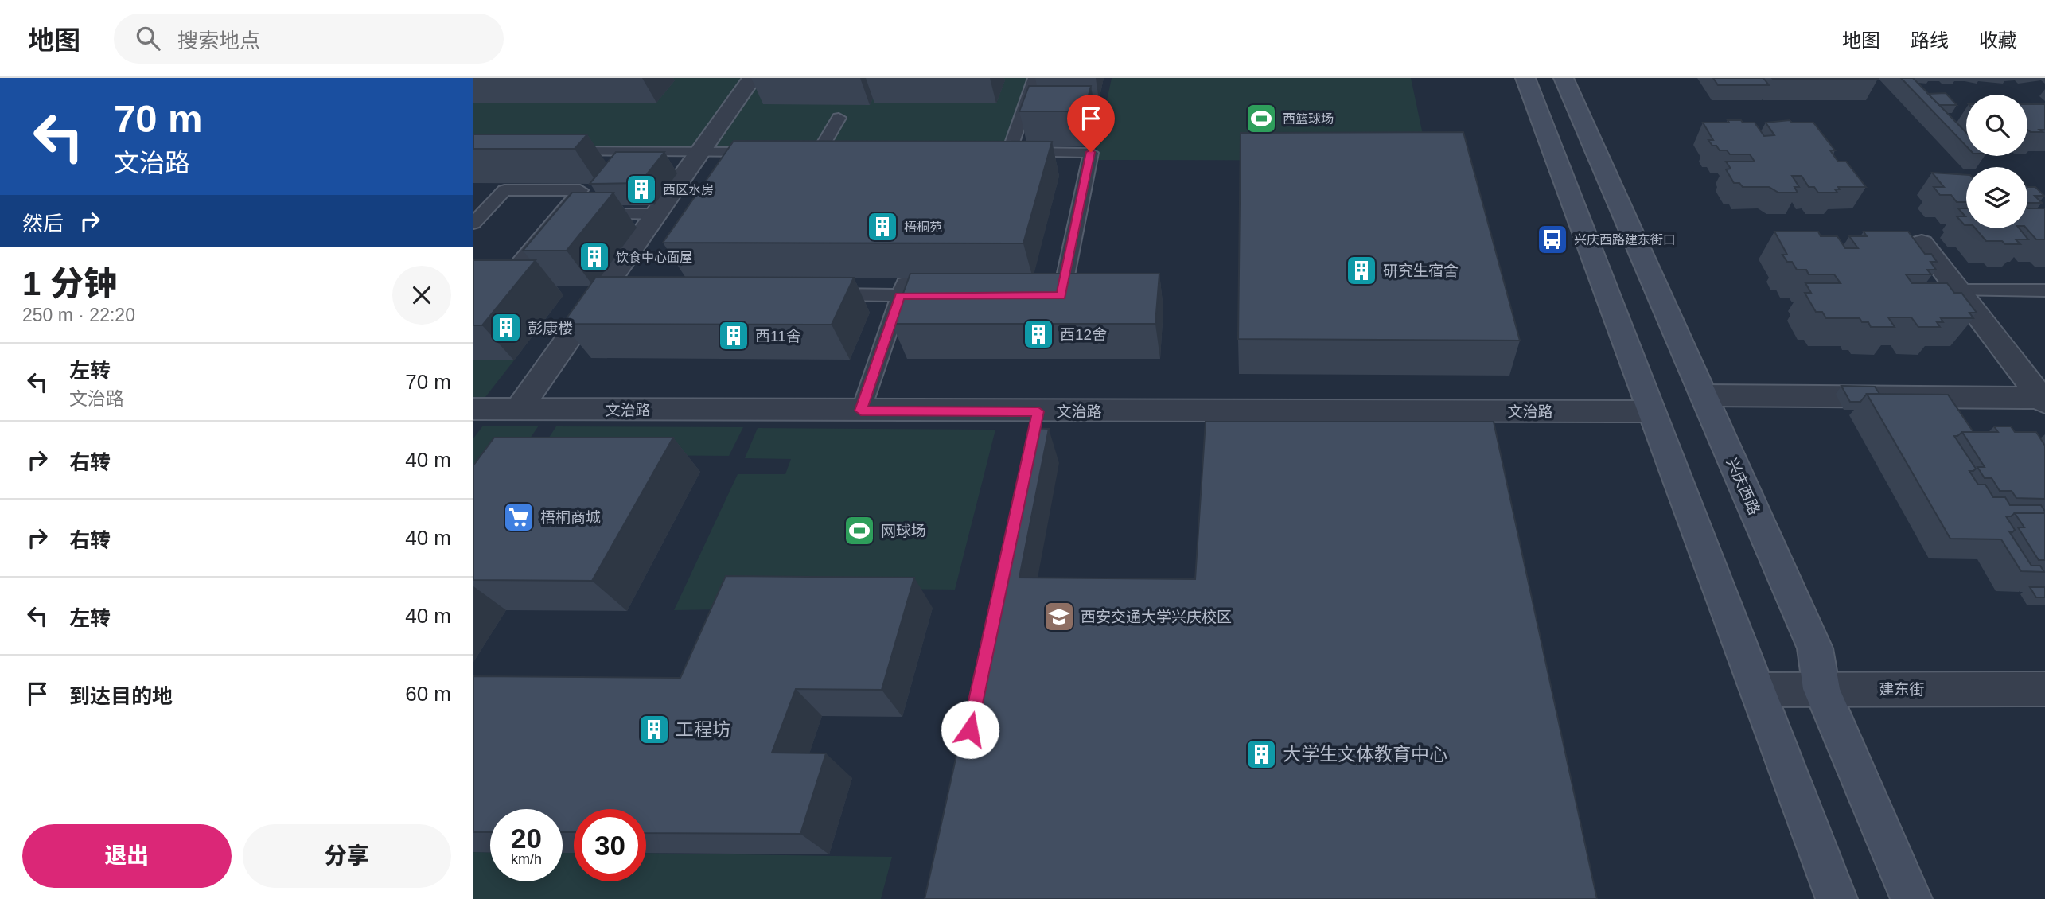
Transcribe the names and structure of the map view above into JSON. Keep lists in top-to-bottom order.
{
  "streets": {
    "main road": ["兴庆西路"],
    "street": ["文治路", "建东街"]
  },
  "crossings": [
    ["兴庆西路", "建东街"]
  ],
  "places": {
    "sports": ["西篮球场", "网球场"],
    "building": [
      "西区水房",
      "梧桐苑",
      "饮食中心面屋",
      "研究生宿舍",
      "彭康楼",
      "西12舍",
      "西11舍",
      "工程坊",
      "大学生文体教育中心"
    ],
    "bus stop": ["兴庆西路建东街口"],
    "supermarket": ["梧桐商城"],
    "school or university": ["西安交通大学兴庆校区"]
  },
  "page": {
    "header": "地图",
    "search": "搜索地点",
    "nav": ["地图", "路线", "收藏"],
    "turn": ["70 m", "文治路"],
    "then": "然后",
    "heading": ["1 分钟", "250 m · 22:20"],
    "list": [
      {
        "name": "左转",
        "note": "文治路",
        "value": "70 m"
      },
      {
        "name": "右转",
        "value": "40 m"
      },
      {
        "name": "右转",
        "value": "40 m"
      },
      {
        "name": "左转",
        "value": "40 m"
      },
      {
        "name": "到达目的地",
        "value": "60 m"
      }
    ],
    "speed": "20 km/h",
    "limit": "30",
    "buttons": ["退出", "分享"]
  }
}
